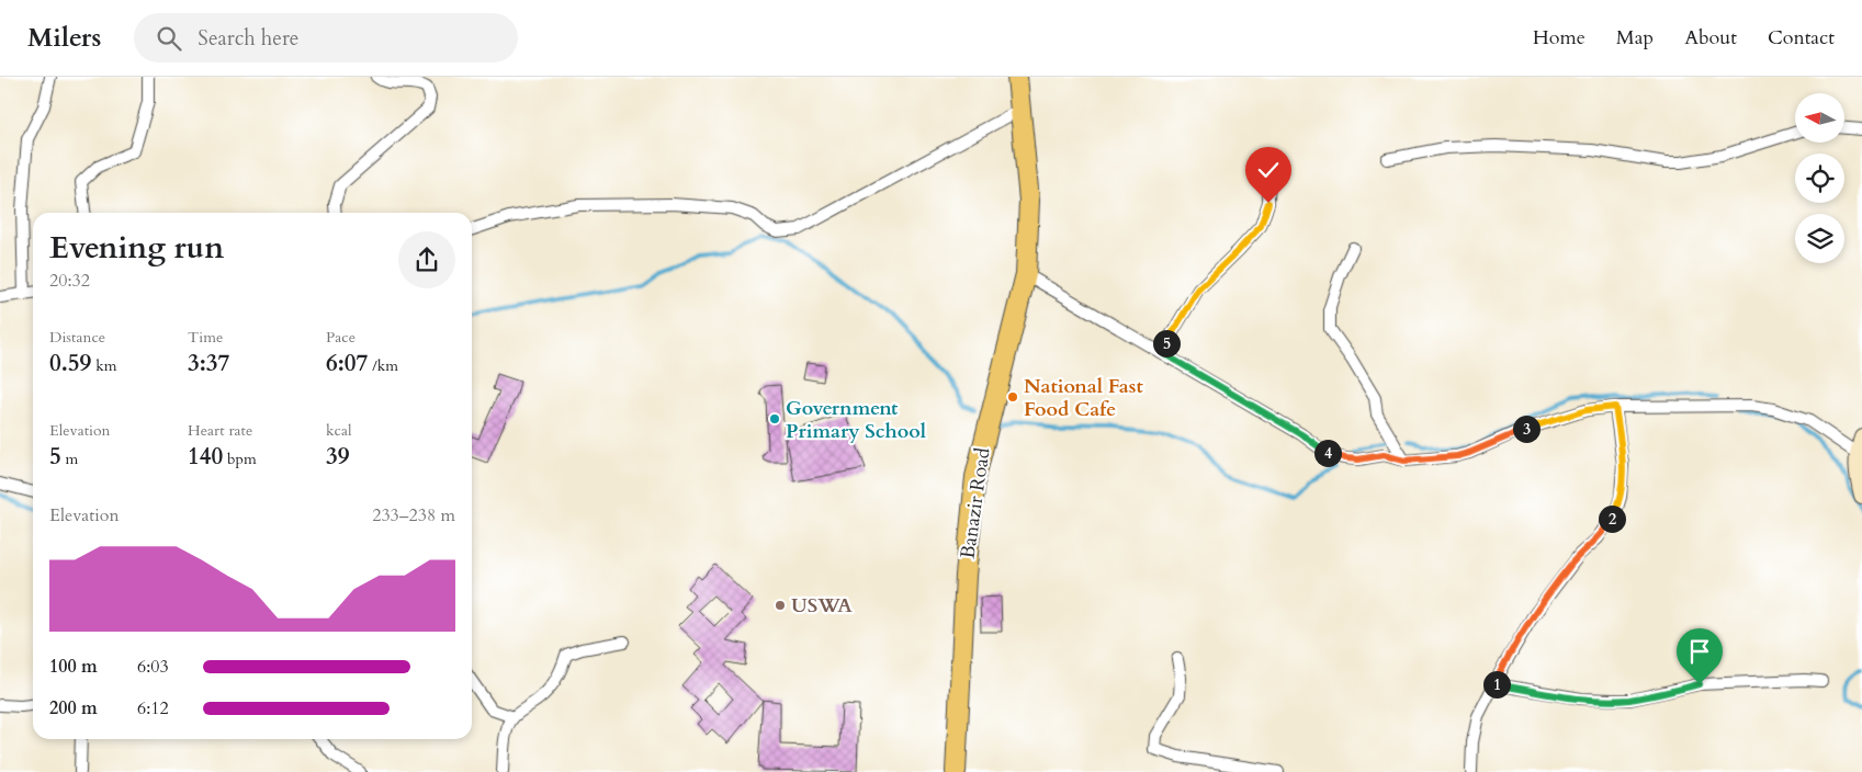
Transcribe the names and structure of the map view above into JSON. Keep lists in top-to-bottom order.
{
  "streets": {
    "highway": ["Banazir Road"]
  },
  "places": ["National Fast Food Cafe", "Government Primary School", "USWA"],
  "north": "left",
  "page": {
    "header": "Milers",
    "search": "Search here",
    "nav": [
      "Home",
      "Map",
      "About",
      "Contact"
    ],
    "heading": ["Evening run", "20:32"],
    "stats": [
      ["Distance", "0.59 km"],
      ["Time", "3:37"],
      ["Pace", "6:07 /km"],
      ["Elevation", "5 m"],
      ["Heart rate", "140 bpm"],
      ["kcal", "39"]
    ],
    "pins": [
      "5",
      "3",
      "4",
      "2",
      "1"
    ],
    "chart": ["Elevation", "233–238 m"],
    "list": [
      {
        "name": "100 m",
        "note": "6:03"
      },
      {
        "name": "200 m",
        "note": "6:12"
      }
    ]
  }
}
